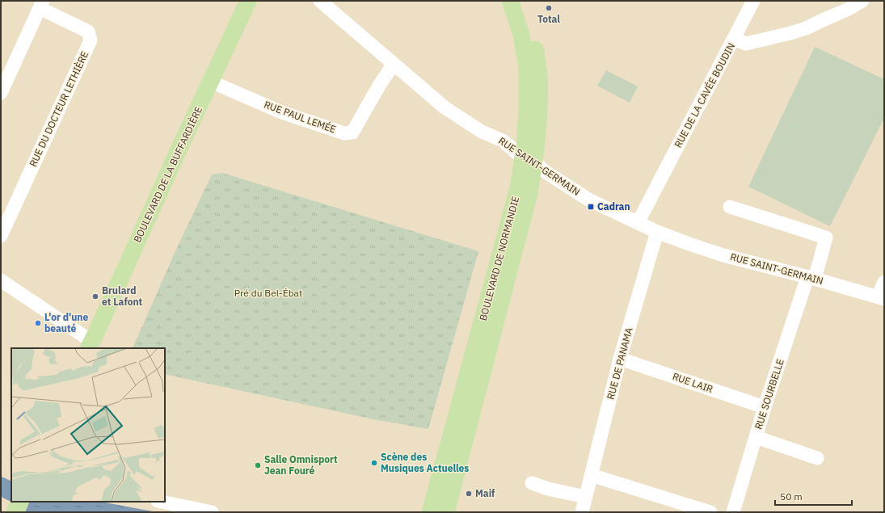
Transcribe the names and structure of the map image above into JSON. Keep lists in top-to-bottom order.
{
  "streets": {
    "main road": ["BOULEVARD DE LA BUFFARDIÈRE", "BOULEVARD DE NORMANDIE"],
    "street": [
      "RUE DE LA CAVÉE BOUDIN",
      "RUE DU DOCTEUR LETHIÈRE",
      "RUE PAUL LEMÉE",
      "RUE SAINT-GERMAIN",
      "RUE DE PANAMA",
      "RUE LAIR",
      "RUE SOURBELLE"
    ]
  },
  "crossings": [
    ["RUE DE LA CAVÉE BOUDIN", "RUE SAINT-GERMAIN"],
    ["RUE PAUL LEMÉE", "RUE SAINT-GERMAIN"],
    ["RUE PAUL LEMÉE", "BOULEVARD DE LA BUFFARDIÈRE"],
    ["RUE SAINT-GERMAIN", "BOULEVARD DE NORMANDIE"],
    ["RUE SAINT-GERMAIN", "RUE DE PANAMA"],
    ["RUE SAINT-GERMAIN", "RUE SOURBELLE"],
    ["RUE DE PANAMA", "RUE LAIR"],
    ["RUE LAIR", "RUE SOURBELLE"]
  ],
  "parks": ["Pré du Bel-Ébat"],
  "places": {
    "other": [
      "Total",
      "Brulard et Lafont",
      "L'or d'une beauté",
      "Scène des Musiques Actuelles",
      "Salle Omnisport Jean Fouré",
      "Maif"
    ],
    "transit": ["Cadran"]
  },
  "scale_bar": "50 m"
}
